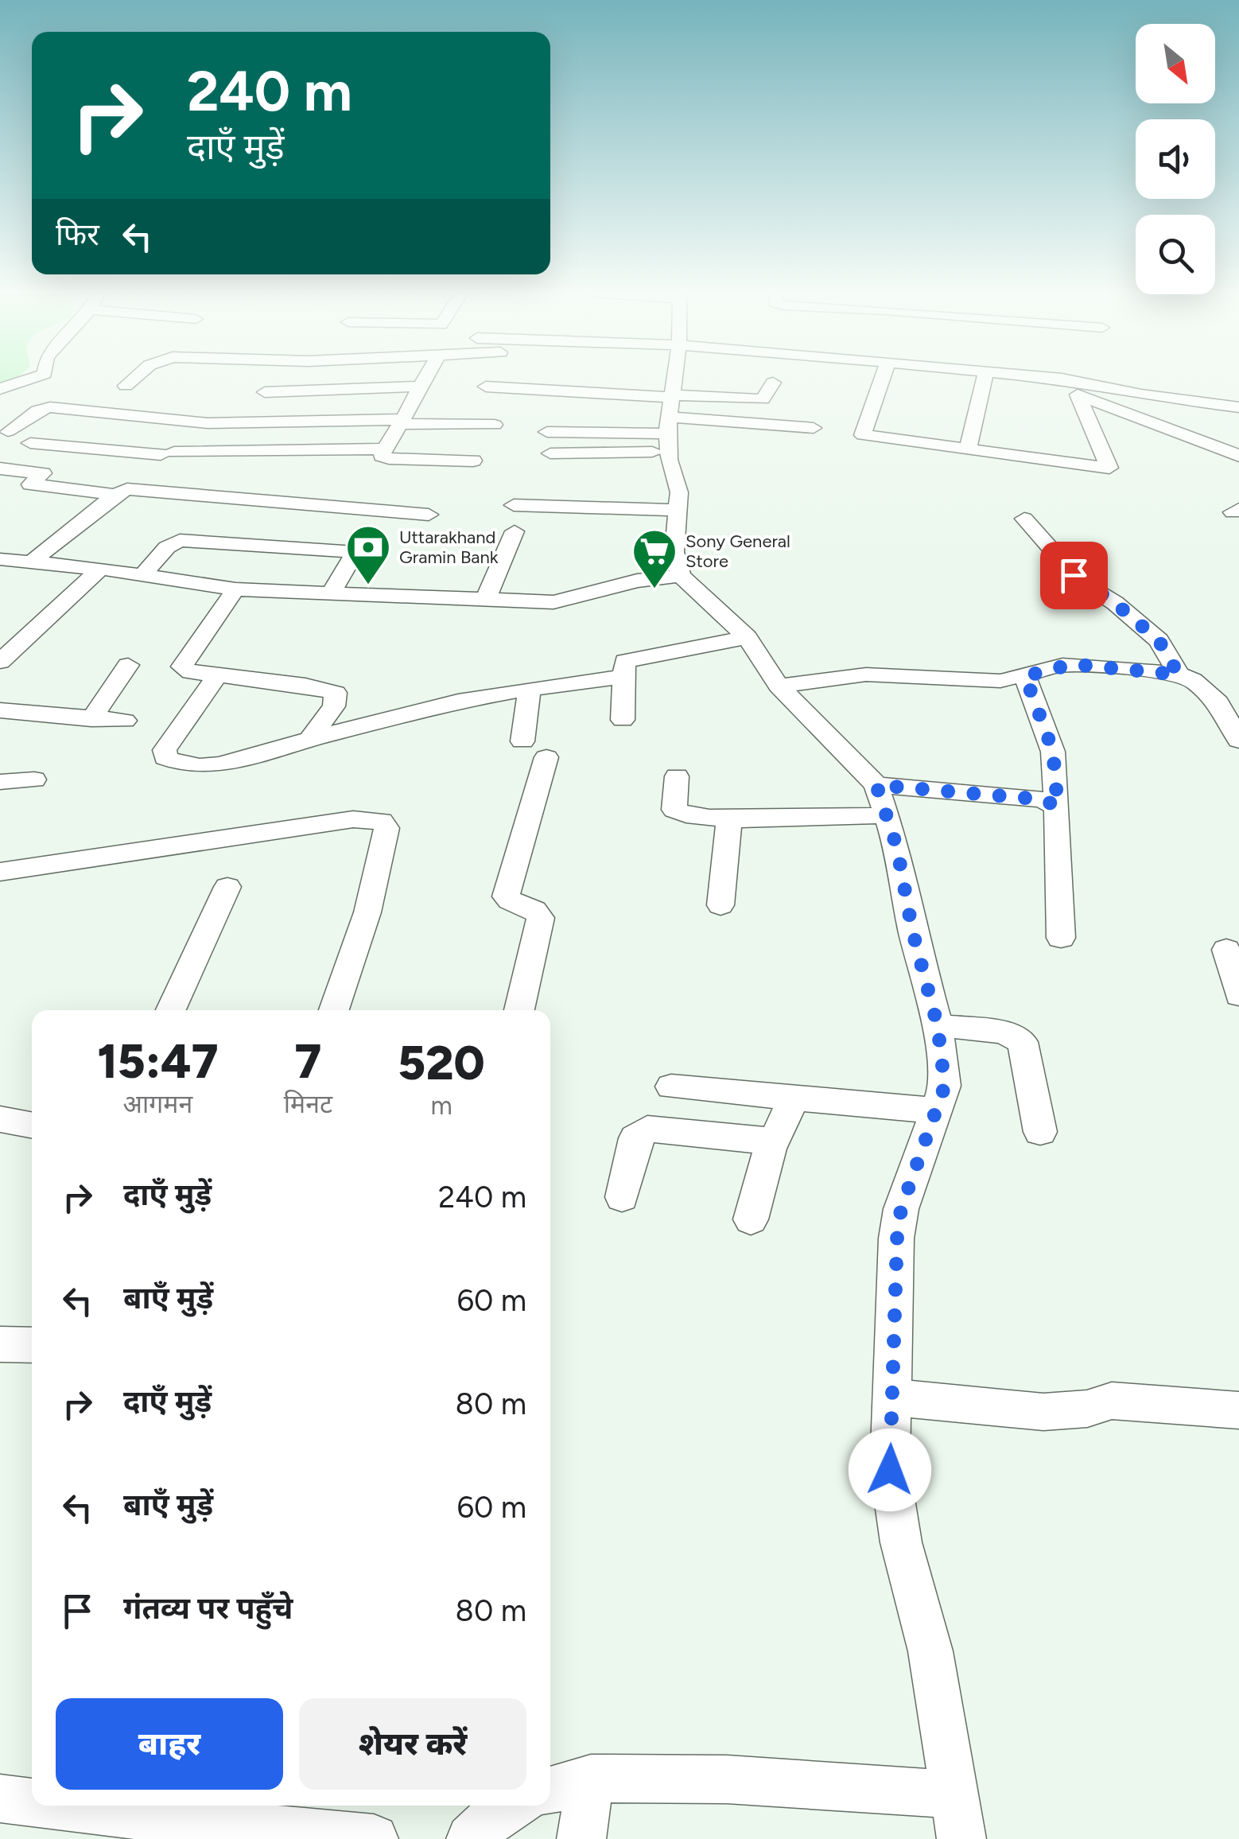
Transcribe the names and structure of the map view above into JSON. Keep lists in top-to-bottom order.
{
  "places": {
    "bank": ["Uttarakhand Gramin Bank"],
    "supermarket": ["Sony General Store"]
  },
  "north": "bottom right",
  "page": {
    "turn": ["240 m", "दाएँ मुड़ें"],
    "then": "फिर",
    "eta": [
      "15:47",
      "आगमन",
      "7",
      "मिनट",
      "520",
      "m"
    ],
    "list": [
      {
        "name": "दाएँ मुड़ें",
        "value": "240 m"
      },
      {
        "name": "बाएँ मुड़ें",
        "value": "60 m"
      },
      {
        "name": "दाएँ मुड़ें",
        "value": "80 m"
      },
      {
        "name": "बाएँ मुड़ें",
        "value": "60 m"
      },
      {
        "name": "गंतव्य पर पहुँचे",
        "value": "80 m"
      }
    ],
    "buttons": ["बाहर", "शेयर करें"]
  }
}
